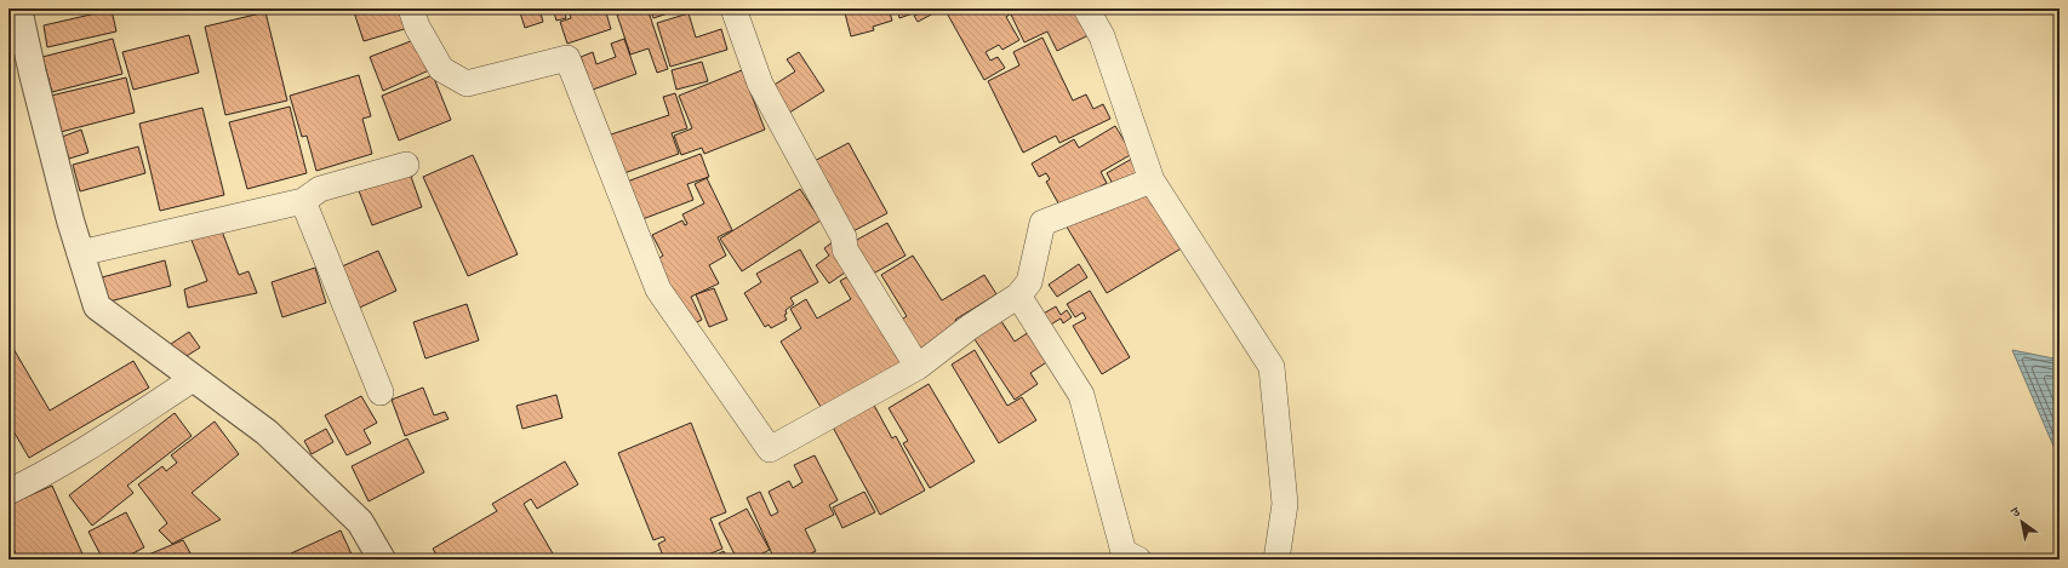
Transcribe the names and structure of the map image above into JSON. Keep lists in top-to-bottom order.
{
  "north": "top left"
}
